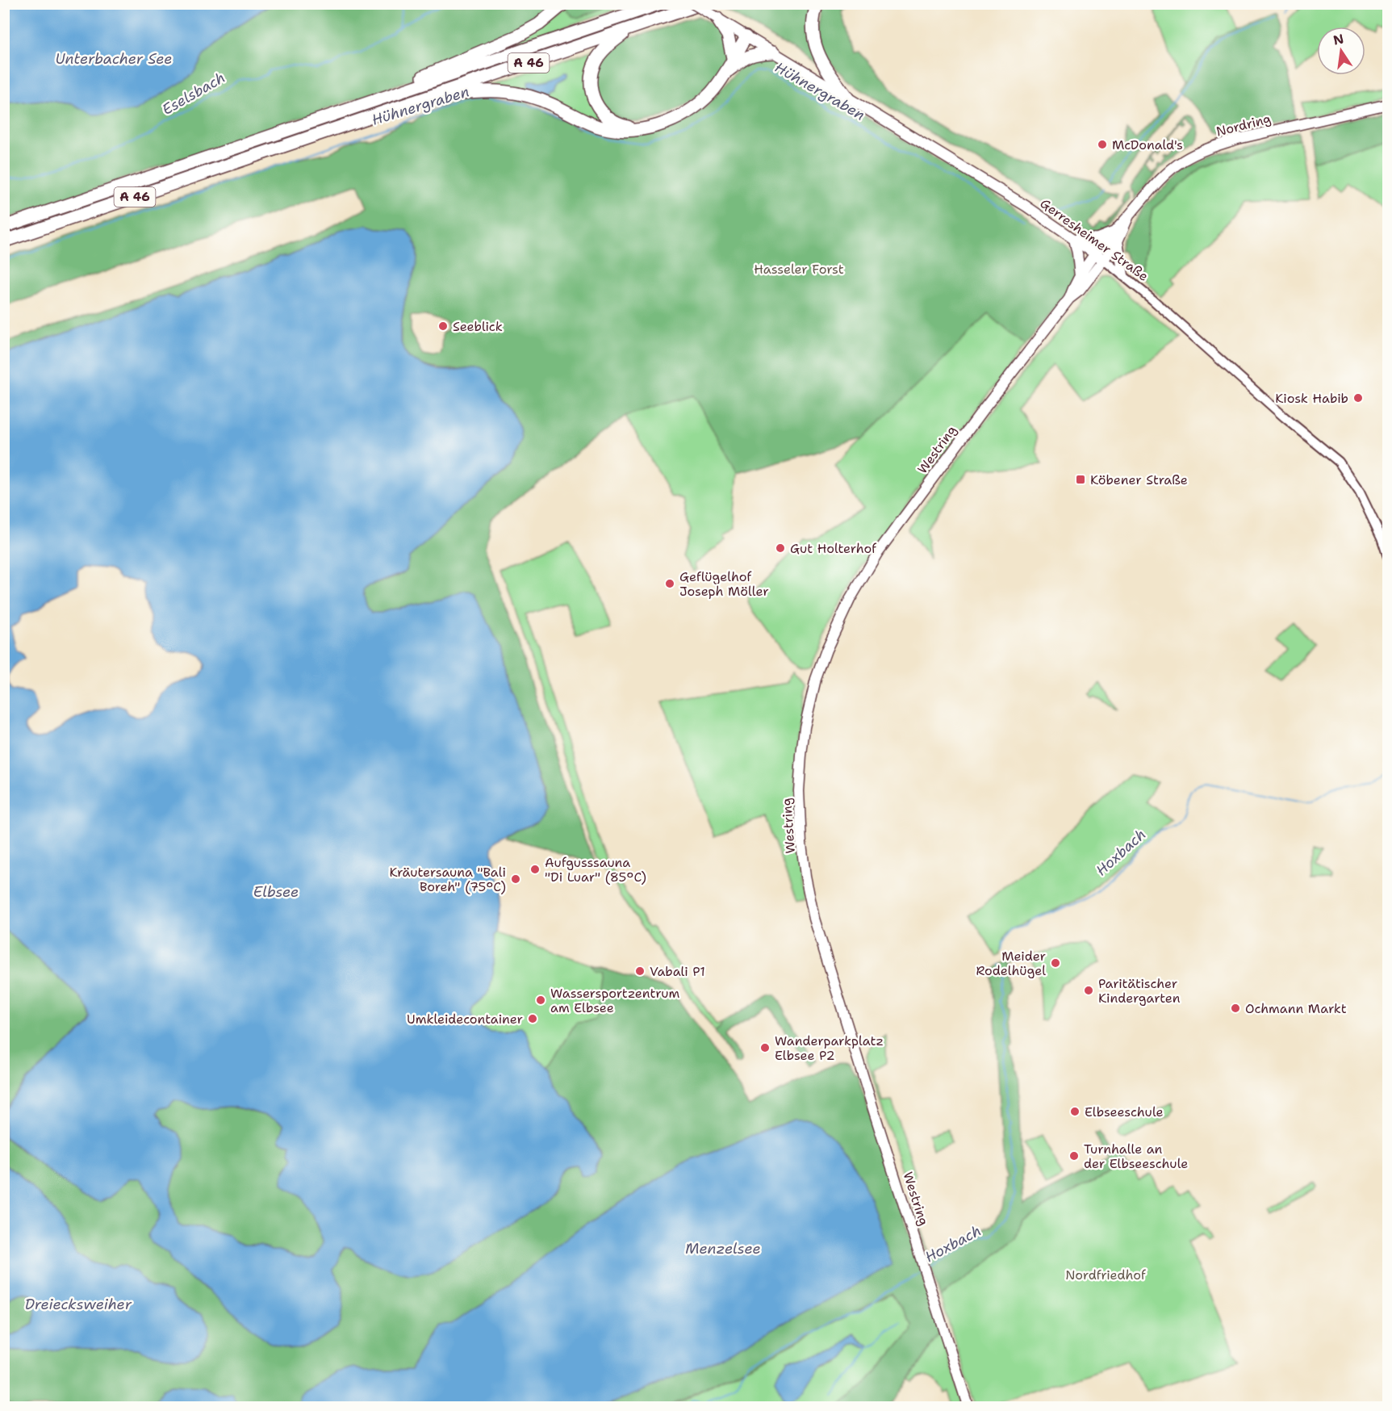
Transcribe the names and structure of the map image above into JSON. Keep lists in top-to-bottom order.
{
  "streets": {
    "highway": ["A 46"],
    "main road": ["Nordring", "Gerresheimer Straße", "Westring"]
  },
  "crossings": [
    ["Nordring", "Gerresheimer Straße"],
    ["Nordring", "Westring"],
    ["Gerresheimer Straße", "Westring"]
  ],
  "water": [
    "Unterbacher See",
    "Hühnergraben",
    "Eselsbach",
    "Hoxbach",
    "Elbsee",
    "Menzelsee",
    "Dreiecksweiher"
  ],
  "parks": ["Hasseler Forst", "Nordfriedhof"],
  "places": {
    "other": [
      "McDonald's",
      "Seeblick",
      "Kiosk Habib",
      "Gut Holterhof",
      "Geflügelhof Joseph Möller",
      "Aufgusssauna \"Di Luar\" (85°C)",
      "Kräutersauna \"Bali Boreh\" (75°C)",
      "Meider Rodelhügel",
      "Vabali P1",
      "Paritätischer Kindergarten",
      "Wassersportzentrum am Elbsee",
      "Ochmann Markt",
      "Umkleidecontainer",
      "Wanderparkplatz Elbsee P2",
      "Elbseeschule",
      "Turnhalle an der Elbseeschule"
    ],
    "transit": ["Köbener Straße"]
  },
  "north": "top"
}
